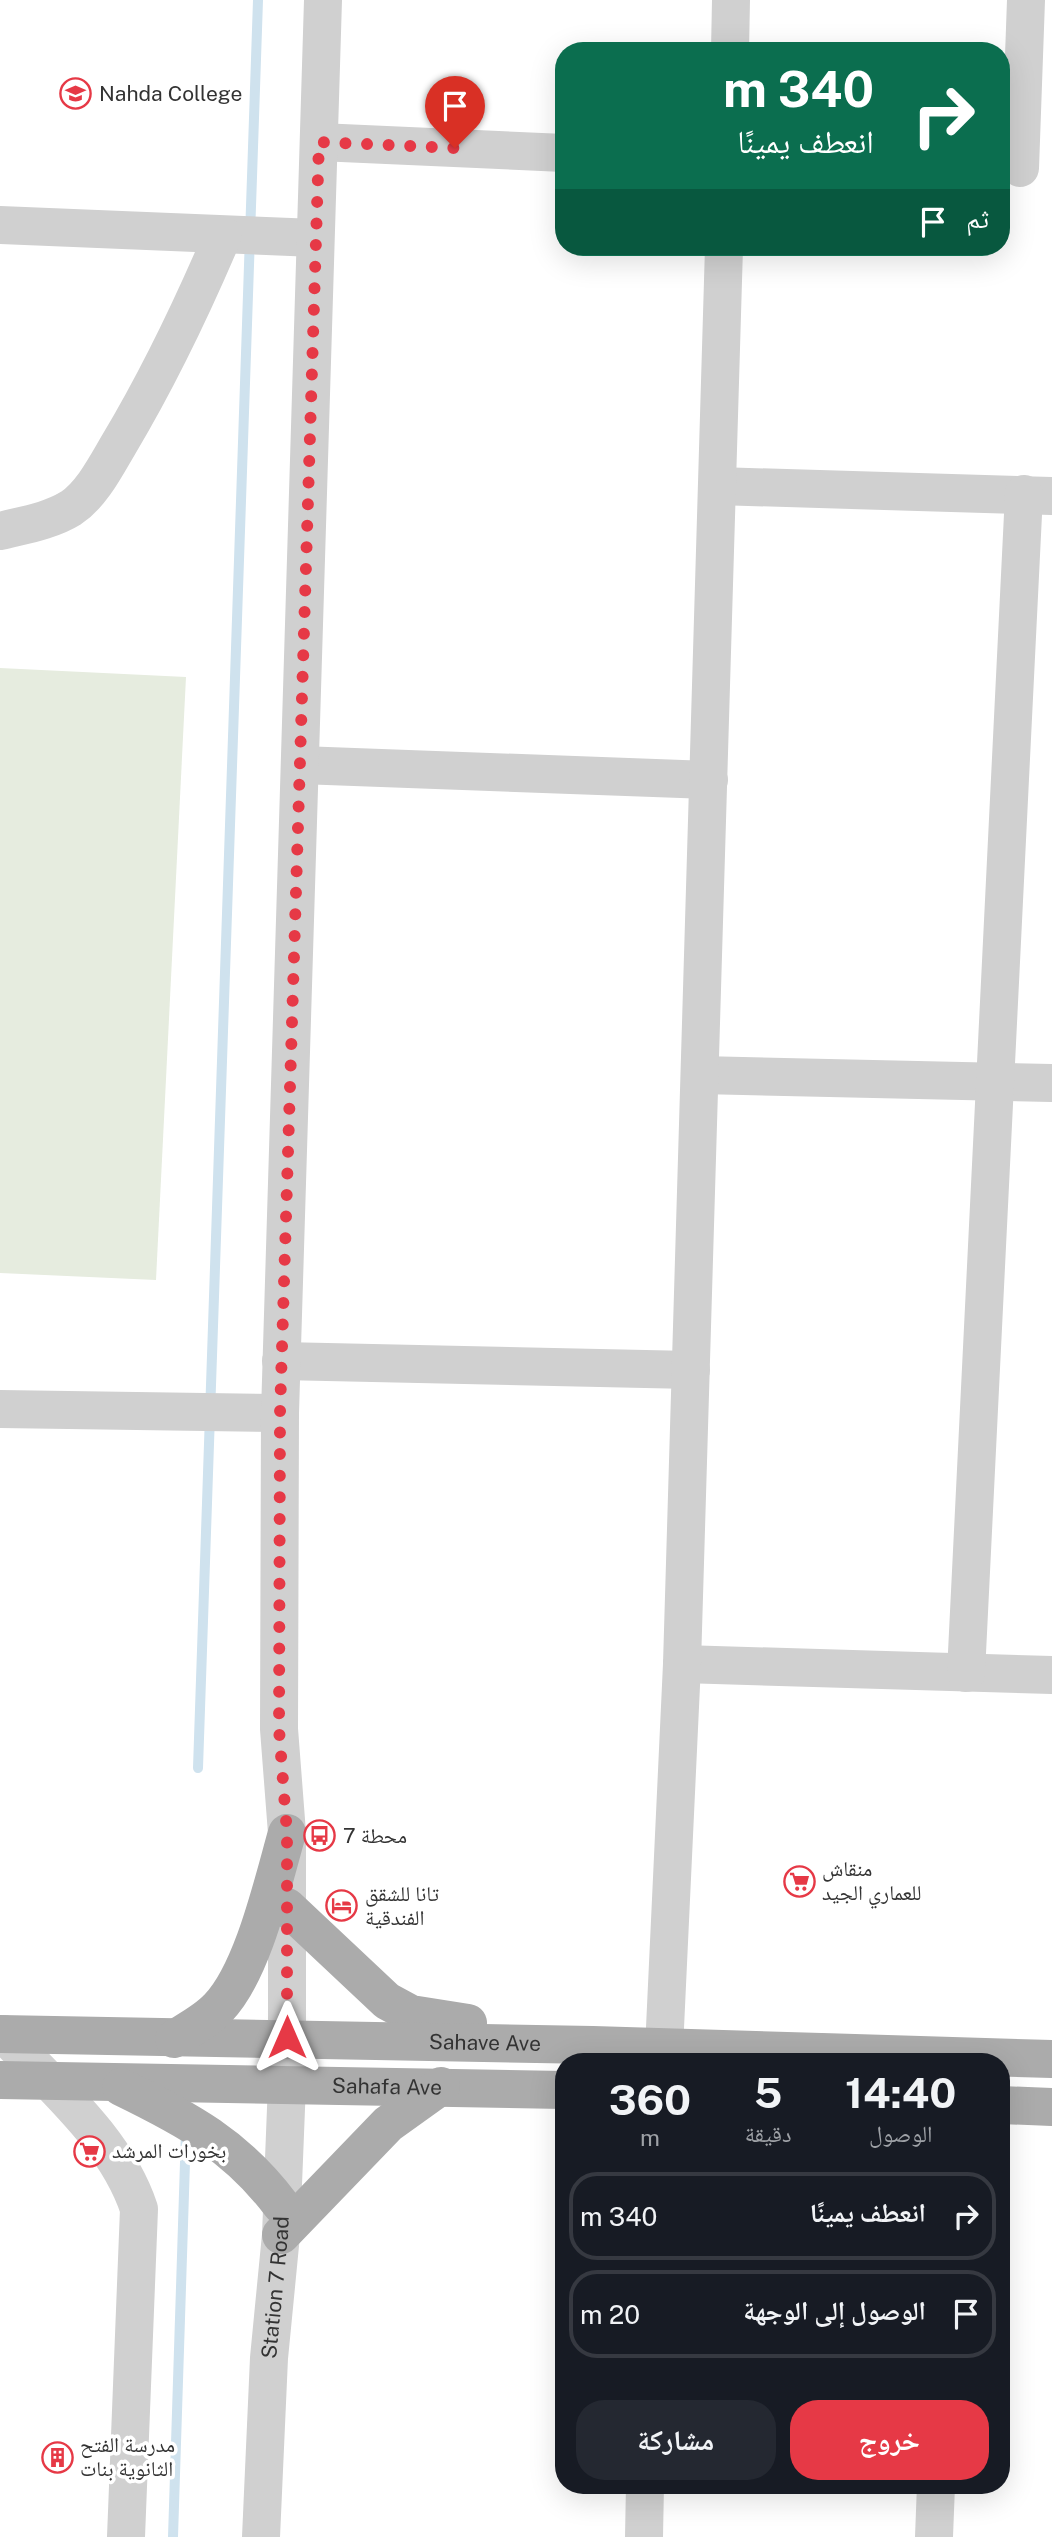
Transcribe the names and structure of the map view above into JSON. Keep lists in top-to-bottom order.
{
  "streets": {
    "main road": ["Sahave Ave", "Sahafa Ave"],
    "street": ["Station 7 Road"]
  },
  "crossings": [
    ["Sahave Ave", "Station 7 Road"],
    ["Sahafa Ave", "Station 7 Road"]
  ],
  "places": {
    "school or university": ["Nahda College"],
    "bus stop": ["محطة 7"],
    "supermarket": ["منقاش للعماري الجيد", "بخورات المرشد"],
    "hotel": ["تانا للشقق الفندقية"],
    "building": ["مدرسة الفتح الثانوية بنات"]
  },
  "page": {
    "turn": ["340 m", "انعطف يمينًا"],
    "then": "ثم",
    "eta": [
      "14:40",
      "الوصول",
      "5",
      "دقيقة",
      "360",
      "m"
    ],
    "list": [
      {
        "name": "انعطف يمينًا",
        "value": "340 m"
      },
      {
        "name": "الوصول إلى الوجهة",
        "value": "20 m"
      }
    ],
    "buttons": ["خروج", "مشاركة"]
  }
}
